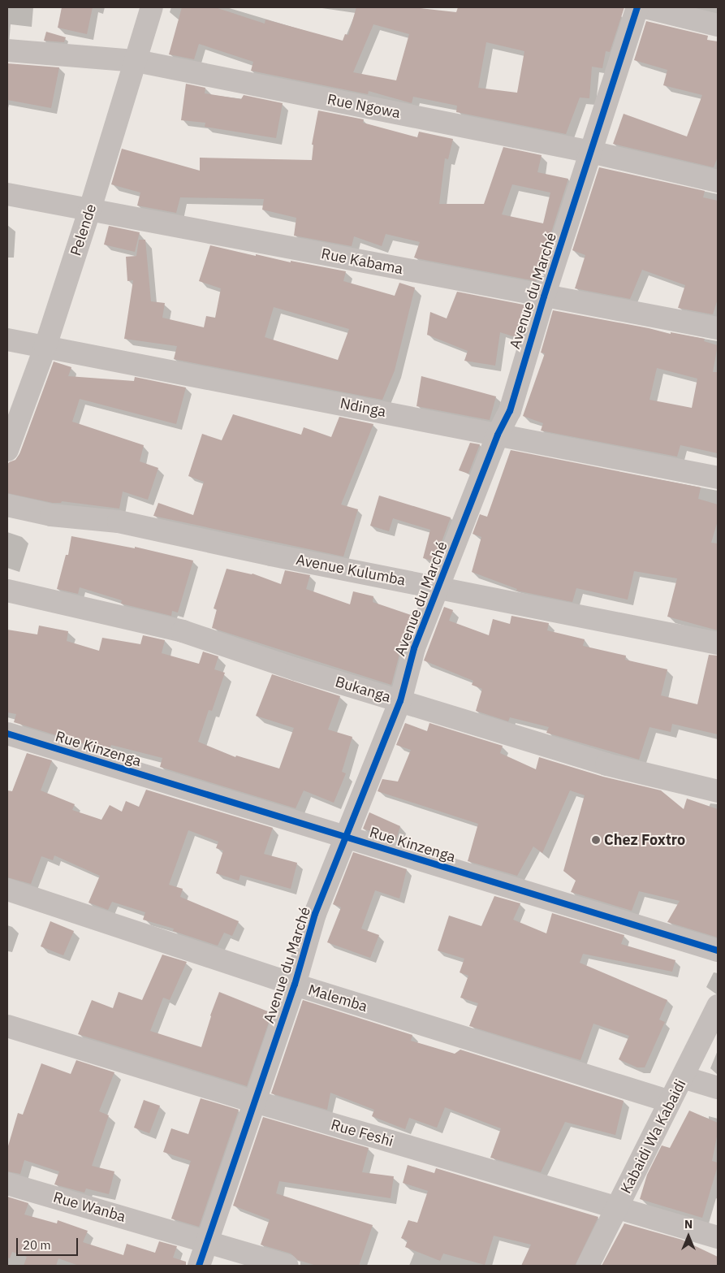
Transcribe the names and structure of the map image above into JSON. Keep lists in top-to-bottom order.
{
  "streets": {
    "street": [
      "Rue Ngowa",
      "Pelende",
      "Rue Kabama",
      "Avenue du Marché",
      "Ndinga",
      "Avenue Kulumba",
      "Bukanga",
      "Rue Kinzenga",
      "Malemba",
      "Rue Feshi",
      "Kabaidi Wa Kabaidi",
      "Rue Wanba"
    ]
  },
  "crossings": [
    ["Rue Ngowa", "Pelende"],
    ["Rue Ngowa", "Avenue du Marché"],
    ["Pelende", "Rue Kabama"],
    ["Pelende", "Ndinga"],
    ["Rue Kabama", "Avenue du Marché"],
    ["Avenue du Marché", "Ndinga"],
    ["Avenue du Marché", "Avenue Kulumba"],
    ["Avenue du Marché", "Bukanga"],
    ["Avenue du Marché", "Rue Kinzenga"],
    ["Avenue du Marché", "Malemba"],
    ["Avenue du Marché", "Rue Feshi"],
    ["Avenue du Marché", "Rue Wanba"],
    ["Malemba", "Kabaidi Wa Kabaidi"],
    ["Rue Feshi", "Kabaidi Wa Kabaidi"]
  ],
  "places": ["Chez Foxtro"],
  "scale_bar": "20 m",
  "north": "top"
}
